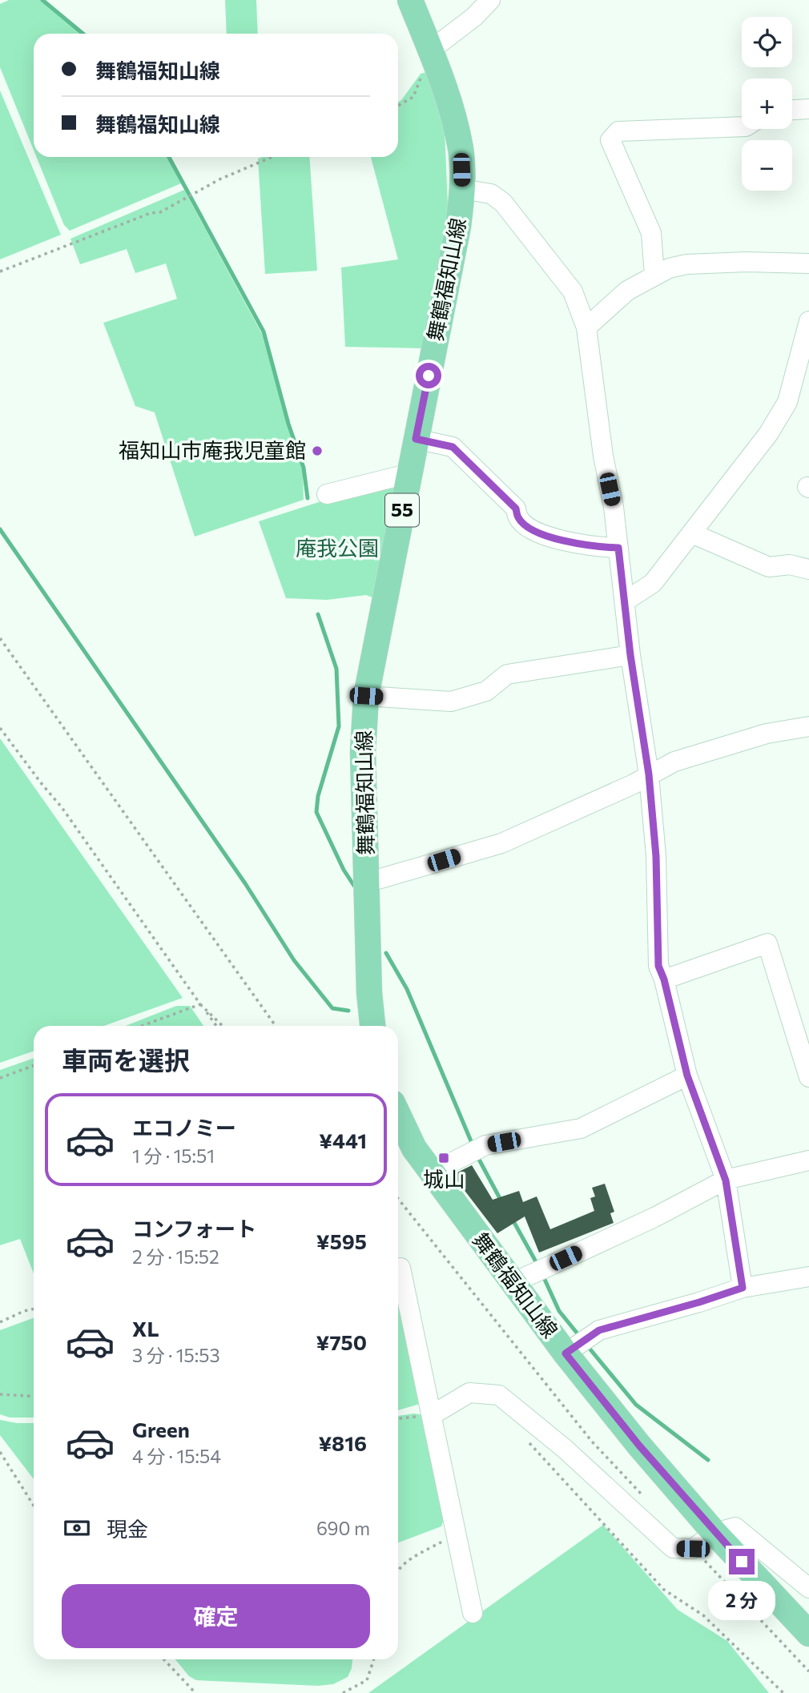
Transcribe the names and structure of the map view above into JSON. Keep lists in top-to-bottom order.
{
  "streets": {
    "main road": ["舞鶴福知山線", "55"]
  },
  "parks": ["庵我公園"],
  "places": {
    "other": ["福知山市庵我児童館"],
    "transit": ["城山"]
  },
  "page": {
    "map_buttons": ["+", "−"],
    "banner": ["舞鶴福知山線", "舞鶴福知山線"],
    "heading": "車両を選択",
    "list": [
      {
        "name": "エコノミー",
        "note": "1 分 · 15:51",
        "value": "¥441"
      },
      {
        "name": "コンフォート",
        "note": "2 分 · 15:52",
        "value": "¥595"
      },
      {
        "name": "XL",
        "note": "3 分 · 15:53",
        "value": "¥750"
      },
      {
        "name": "Green",
        "note": "4 分 · 15:54",
        "value": "¥816"
      }
    ],
    "pay": ["現金", "690 m"],
    "buttons": "確定",
    "bubble": "2 分"
  }
}
